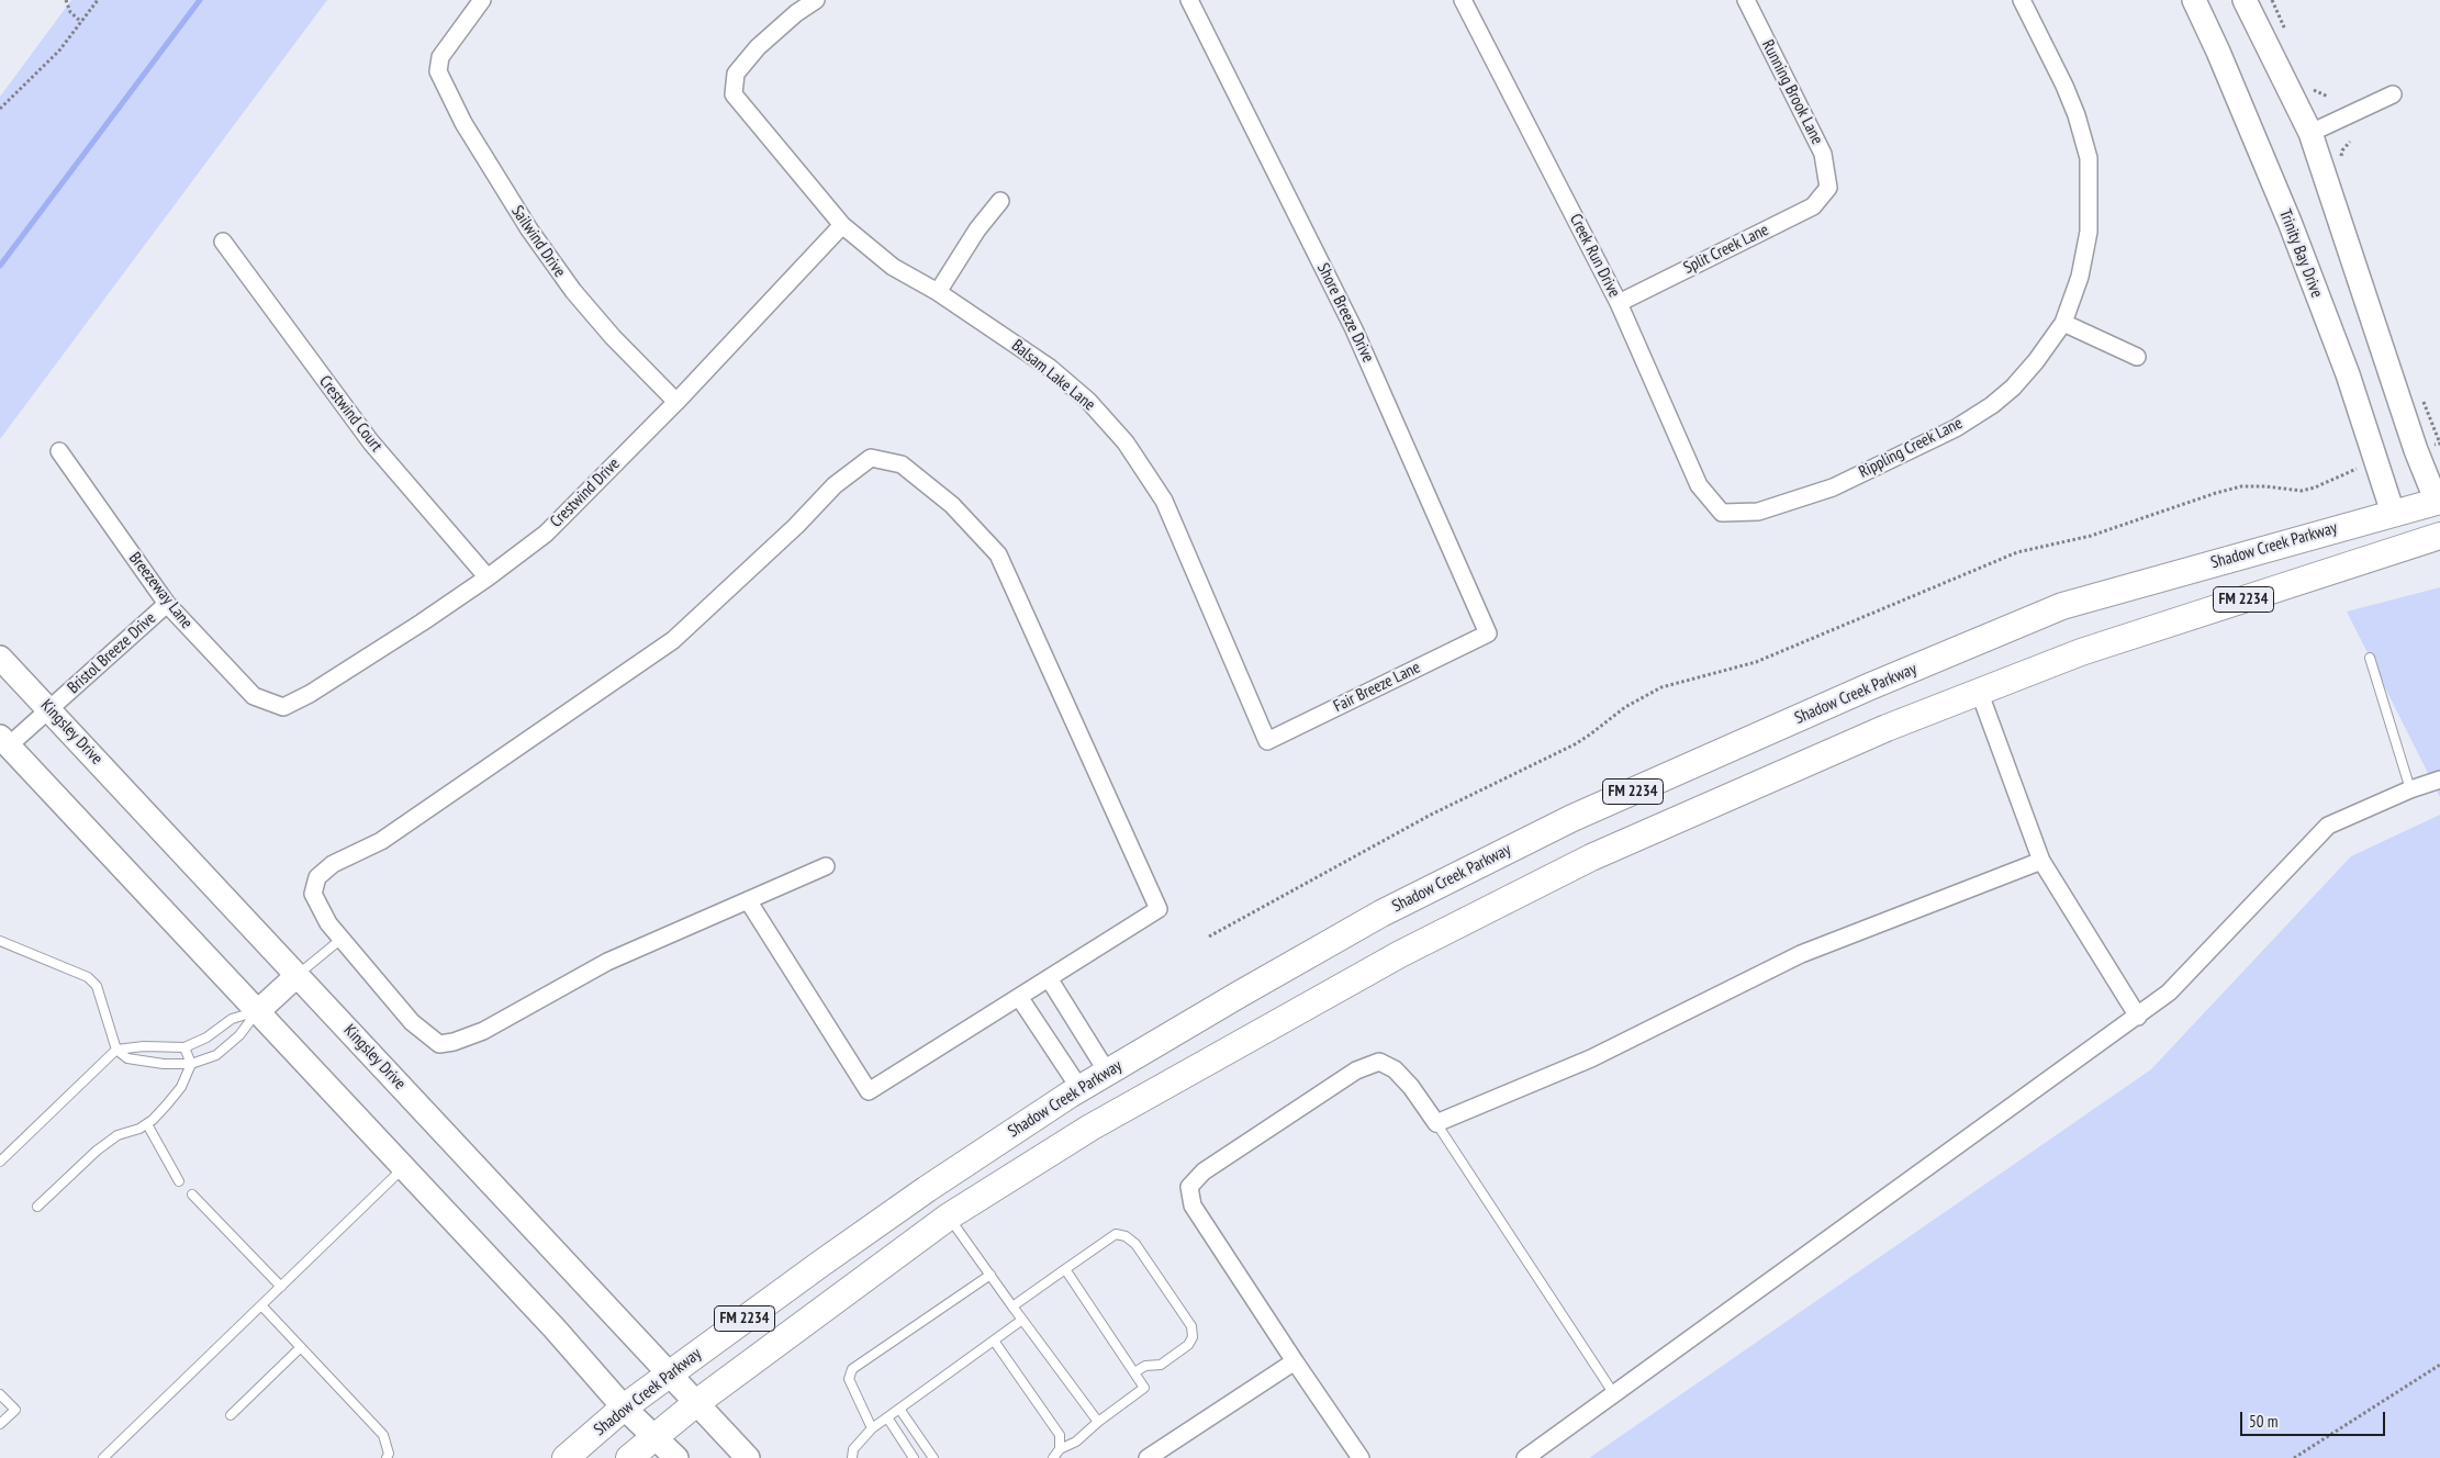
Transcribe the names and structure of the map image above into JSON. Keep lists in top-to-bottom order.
{
  "streets": {
    "main road": [
      "Trinity Bay Drive",
      "Shadow Creek Parkway",
      "FM 2234",
      "Kingsley Drive"
    ],
    "street": [
      "Running Brook Lane",
      "Sailwind Drive",
      "Split Creek Lane",
      "Creek Run Drive",
      "Shore Breeze Drive",
      "Balsam Lake Lane",
      "Crestwind Court",
      "Rippling Creek Lane",
      "Crestwind Drive",
      "Breezeway Lane",
      "Bristol Breeze Drive",
      "Fair Breeze Lane"
    ]
  },
  "crossings": [
    ["Running Brook Lane", "Split Creek Lane"],
    ["Sailwind Drive", "Crestwind Drive"],
    ["Split Creek Lane", "Creek Run Drive"],
    ["Trinity Bay Drive", "Shadow Creek Parkway"],
    ["Creek Run Drive", "Rippling Creek Lane"],
    ["Shore Breeze Drive", "Fair Breeze Lane"],
    ["Balsam Lake Lane", "Crestwind Drive"],
    ["Balsam Lake Lane", "Fair Breeze Lane"],
    ["Crestwind Court", "Crestwind Drive"],
    ["Crestwind Drive", "Breezeway Lane"],
    ["Shadow Creek Parkway", "Kingsley Drive"],
    ["Breezeway Lane", "Bristol Breeze Drive"],
    ["FM 2234", "Kingsley Drive"],
    ["Bristol Breeze Drive", "Kingsley Drive"]
  ],
  "scale_bar": "50 m"
}
